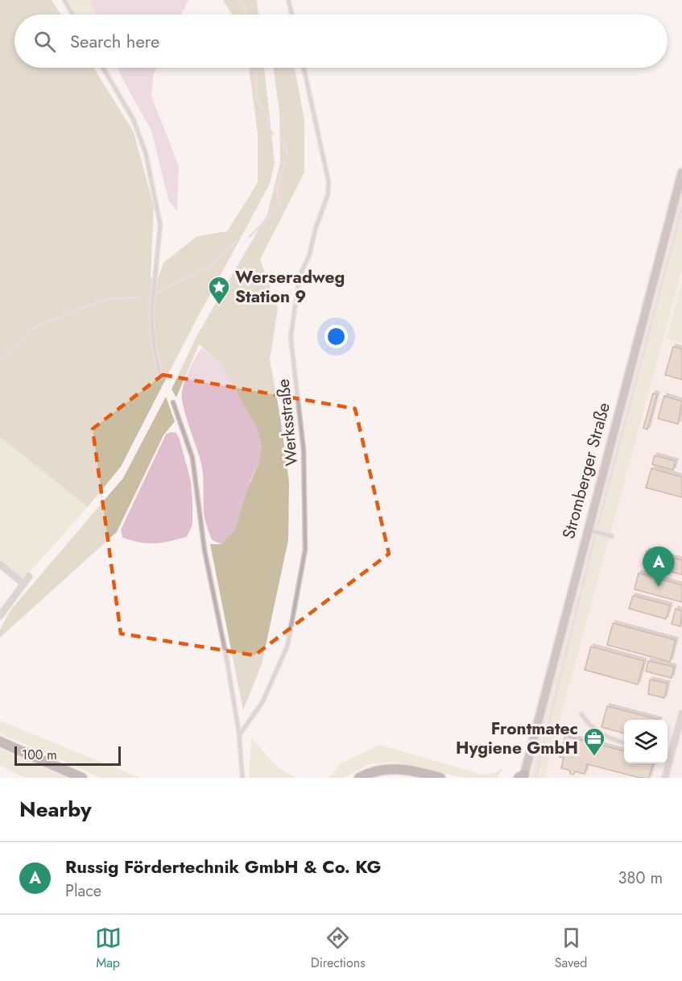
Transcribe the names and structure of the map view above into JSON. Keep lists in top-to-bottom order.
{
  "streets": {
    "main road": ["Stromberger Straße"],
    "lane": ["Werksstraße"]
  },
  "places": {
    "place": ["Werseradweg Station 9"],
    "office": ["Frontmatec Hygiene GmbH"]
  },
  "scale_bar": "100 m",
  "page": {
    "search": "Search here",
    "pins": "A",
    "scale": "100 m",
    "heading": "Nearby",
    "list": [
      {
        "mark": "A",
        "name": "Russig Fördertechnik GmbH & Co. KG",
        "note": "Place",
        "value": "380 m"
      }
    ],
    "nav": ["Map", "Directions", "Saved"]
  }
}
